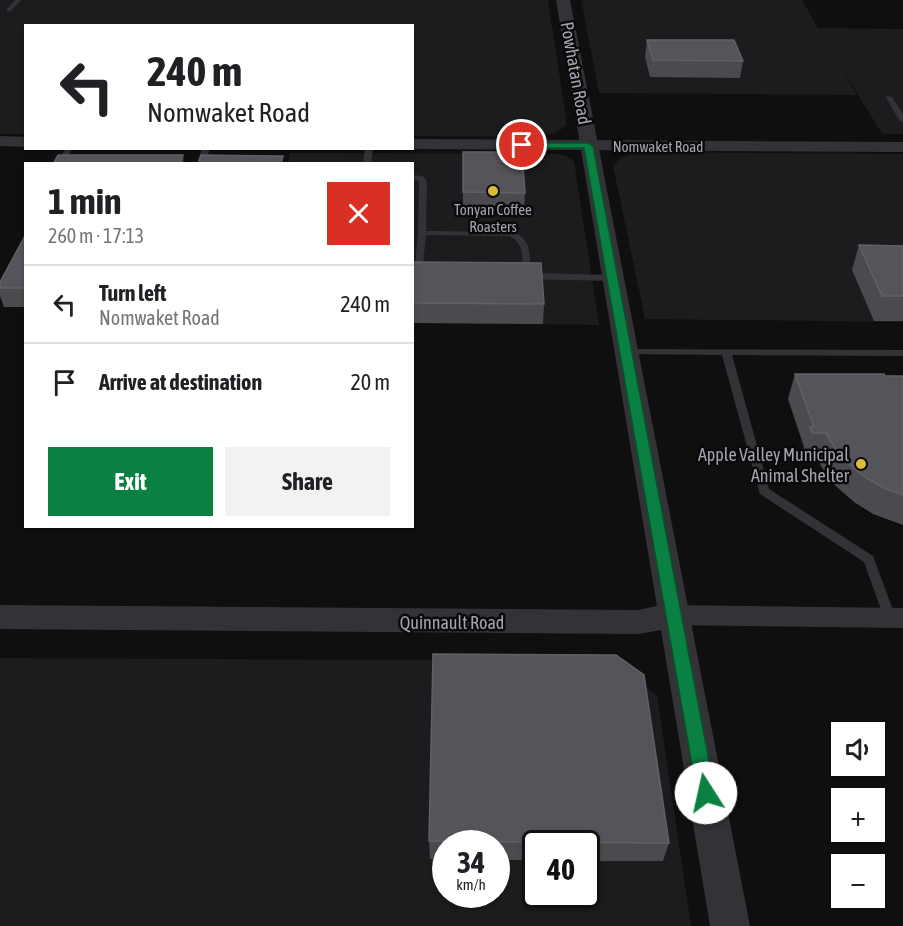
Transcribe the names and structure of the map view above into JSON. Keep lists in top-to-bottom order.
{
  "streets": {
    "street": ["Powhatan Road", "Nomwaket Road", "Quinnault Road"]
  },
  "crossings": [
    ["Powhatan Road", "Nomwaket Road"],
    ["Powhatan Road", "Quinnault Road"]
  ],
  "places": ["Tonyan Coffee Roasters", "Apple Valley Municipal Animal Shelter"],
  "page": {
    "turn": ["240 m", "Nomwaket Road"],
    "heading": ["1 min", "260 m · 17:13"],
    "list": [
      {
        "name": "Turn left",
        "note": "Nomwaket Road",
        "value": "240 m"
      },
      {
        "name": "Arrive at destination",
        "value": "20 m"
      }
    ],
    "buttons": ["Exit", "Share"],
    "map_buttons": ["+", "−"],
    "speed": "34 km/h",
    "limit": "40"
  }
}
